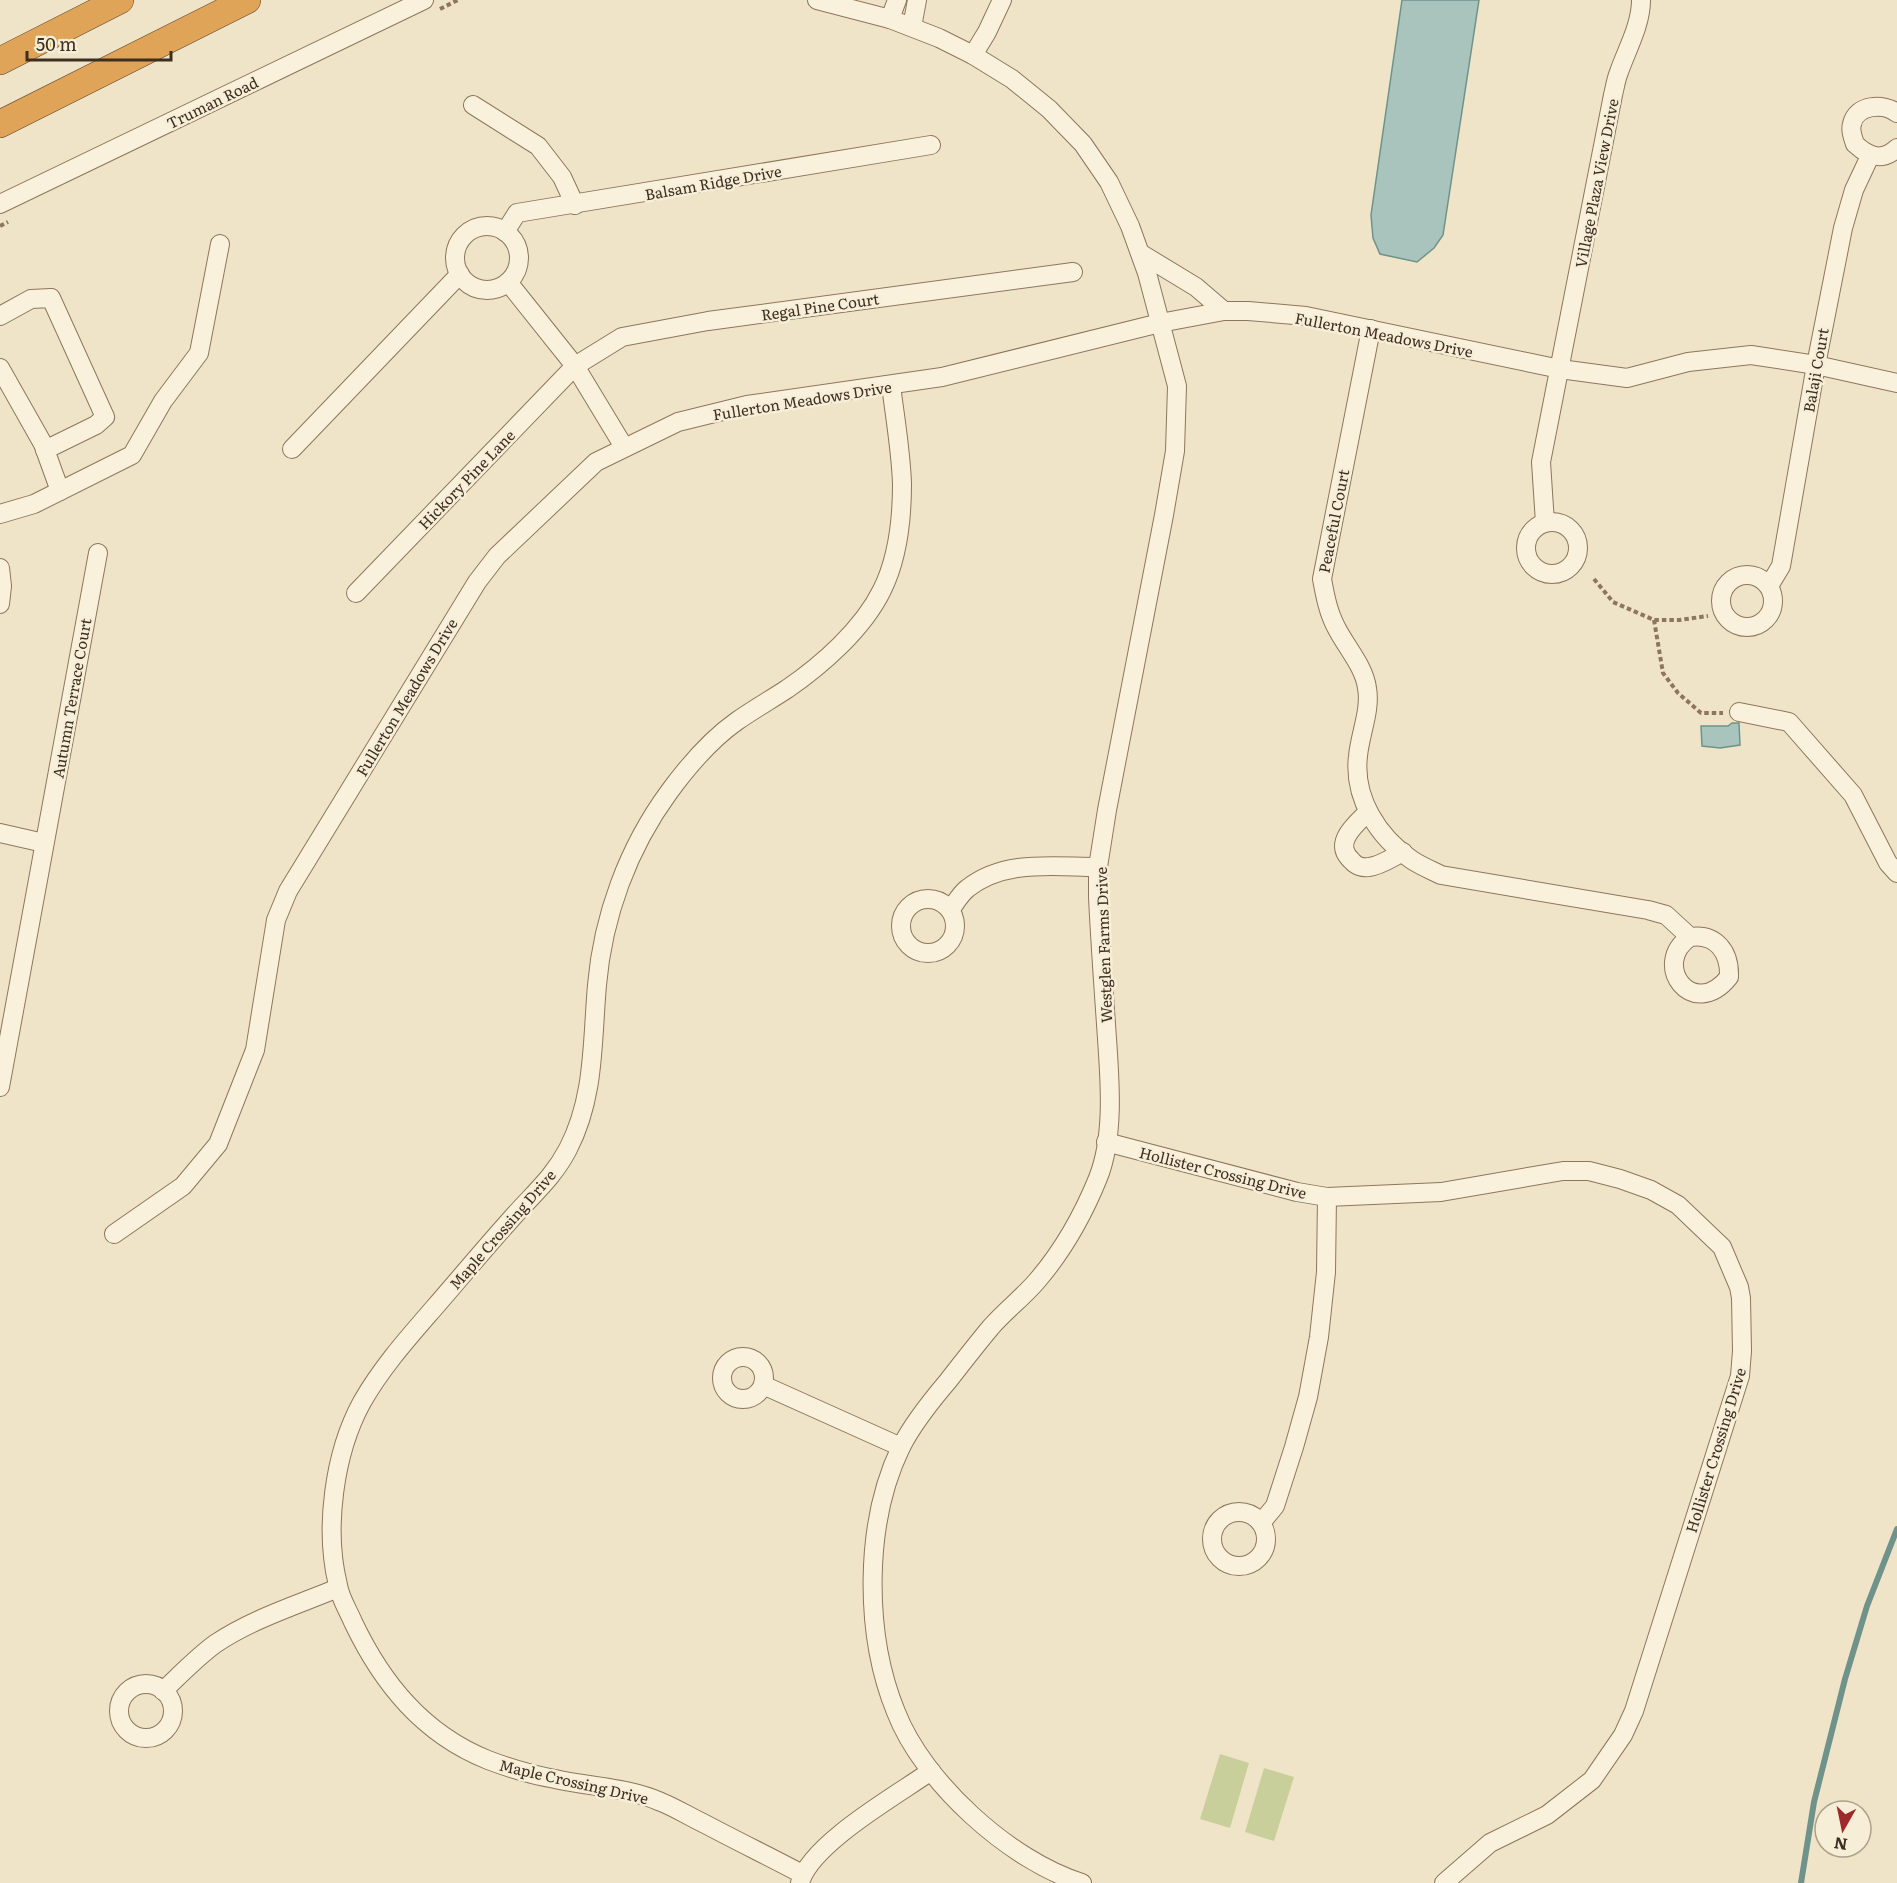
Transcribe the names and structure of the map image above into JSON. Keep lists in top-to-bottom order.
{
  "streets": {
    "street": [
      "Truman Road",
      "Balsam Ridge Drive",
      "Village Plaza View Drive",
      "Regal Pine Court",
      "Fullerton Meadows Drive",
      "Balaji Court",
      "Hickory Pine Lane",
      "Peaceful Court",
      "Autumn Terrace Court",
      "Westglen Farms Drive",
      "Hollister Crossing Drive",
      "Maple Crossing Drive"
    ]
  },
  "crossings": [
    ["Village Plaza View Drive", "Fullerton Meadows Drive"],
    ["Regal Pine Court", "Hickory Pine Lane"],
    ["Fullerton Meadows Drive", "Balaji Court"],
    ["Fullerton Meadows Drive", "Peaceful Court"],
    ["Fullerton Meadows Drive", "Westglen Farms Drive"],
    ["Fullerton Meadows Drive", "Maple Crossing Drive"],
    ["Westglen Farms Drive", "Hollister Crossing Drive"]
  ],
  "scale_bar": "50 m",
  "north": "bottom"
}
